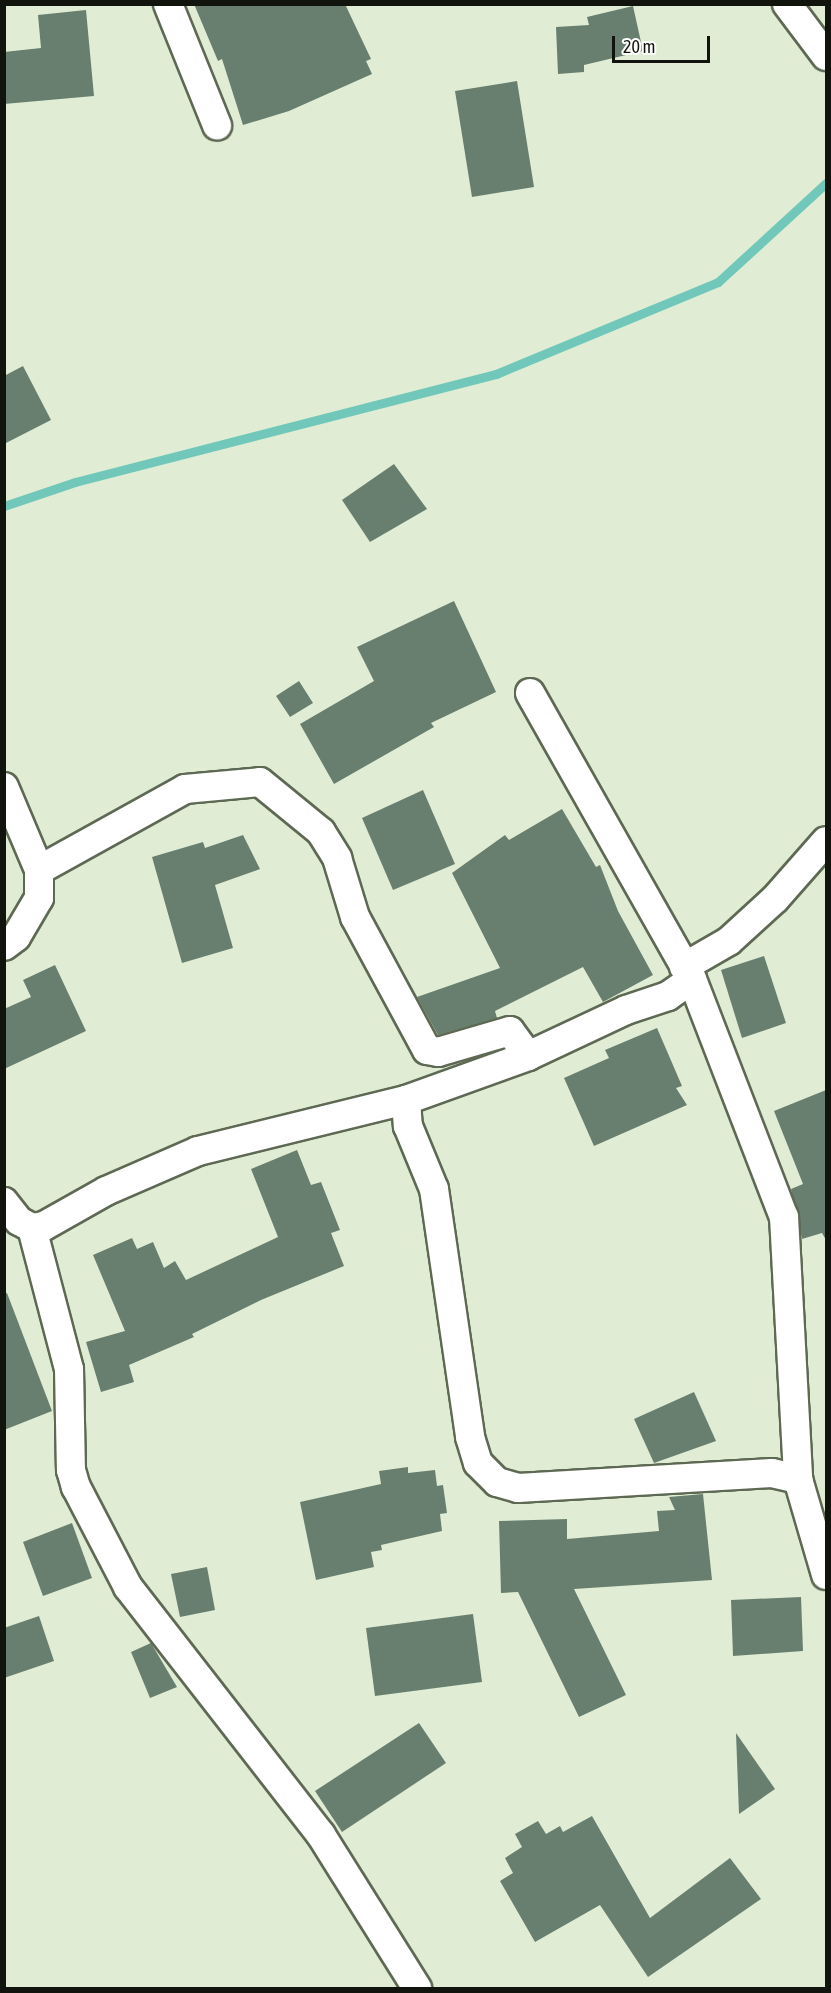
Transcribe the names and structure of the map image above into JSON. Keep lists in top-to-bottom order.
{
  "scale_bar": "20 m"
}
